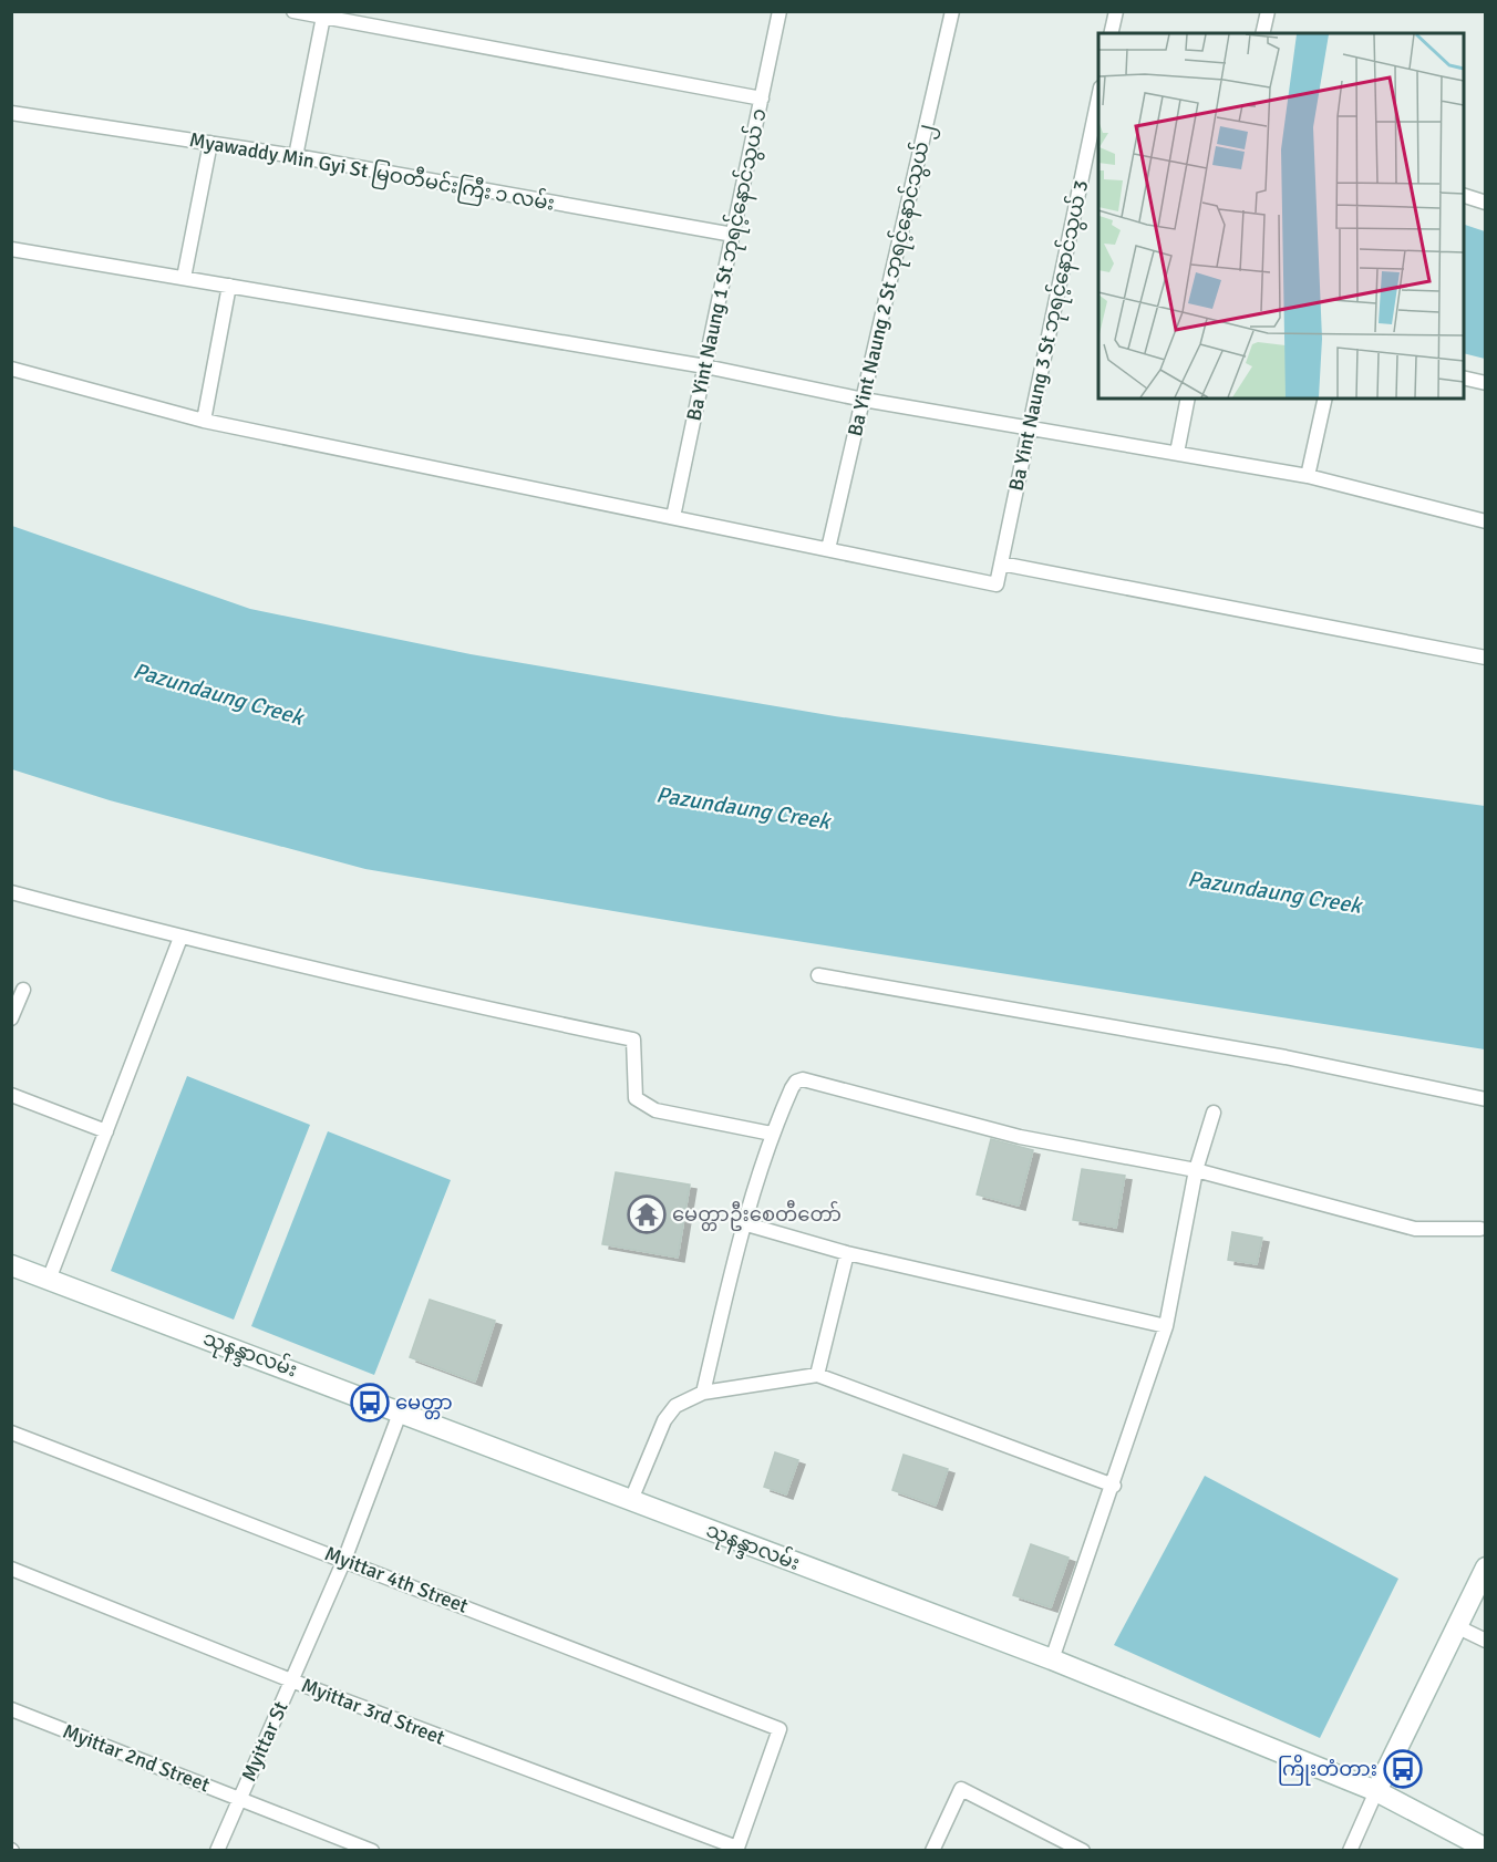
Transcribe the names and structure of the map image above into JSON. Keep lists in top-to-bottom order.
{
  "streets": {
    "main road": ["သုနန္ဒာလမ်း"],
    "street": [
      "Myawaddy Min Gyi St မြဝတီမင်းကြီး ၁ လမ်း",
      "Ba Yint Naung 1 St ဘုရင့်နောင်သွယ် ၁",
      "Ba Yint Naung 2 St ဘုရင့်နောင်သွယ် ၂",
      "Ba Yint Naung 3 St ဘုရင့်နောင်သွယ် 3",
      "Myittar 4th Street",
      "Myittar 3rd Street",
      "Myittar St",
      "Myittar 2nd Street"
    ]
  },
  "crossings": [
    ["Myawaddy Min Gyi St မြဝတီမင်းကြီး ၁ လမ်း", "Ba Yint Naung 1 St ဘုရင့်နောင်သွယ် ၁"],
    ["Ba Yint Naung 2 St ဘုရင့်နောင်သွယ် ၂", "Ba Yint Naung 3 St ဘုရင့်နောင်သွယ် 3"],
    ["သုနန္ဒာလမ်း", "Myittar St"],
    ["Myittar 4th Street", "Myittar 3rd Street"],
    ["Myittar 4th Street", "Myittar St"],
    ["Myittar 3rd Street", "Myittar St"],
    ["Myittar St", "Myittar 2nd Street"]
  ],
  "water": ["Pazundaung Creek"],
  "places": {
    "temple": ["မေတ္တာဦးစေတီတော်"],
    "bus stop": ["မေတ္တာ", "ကြိုးတံတား"]
  }
}
